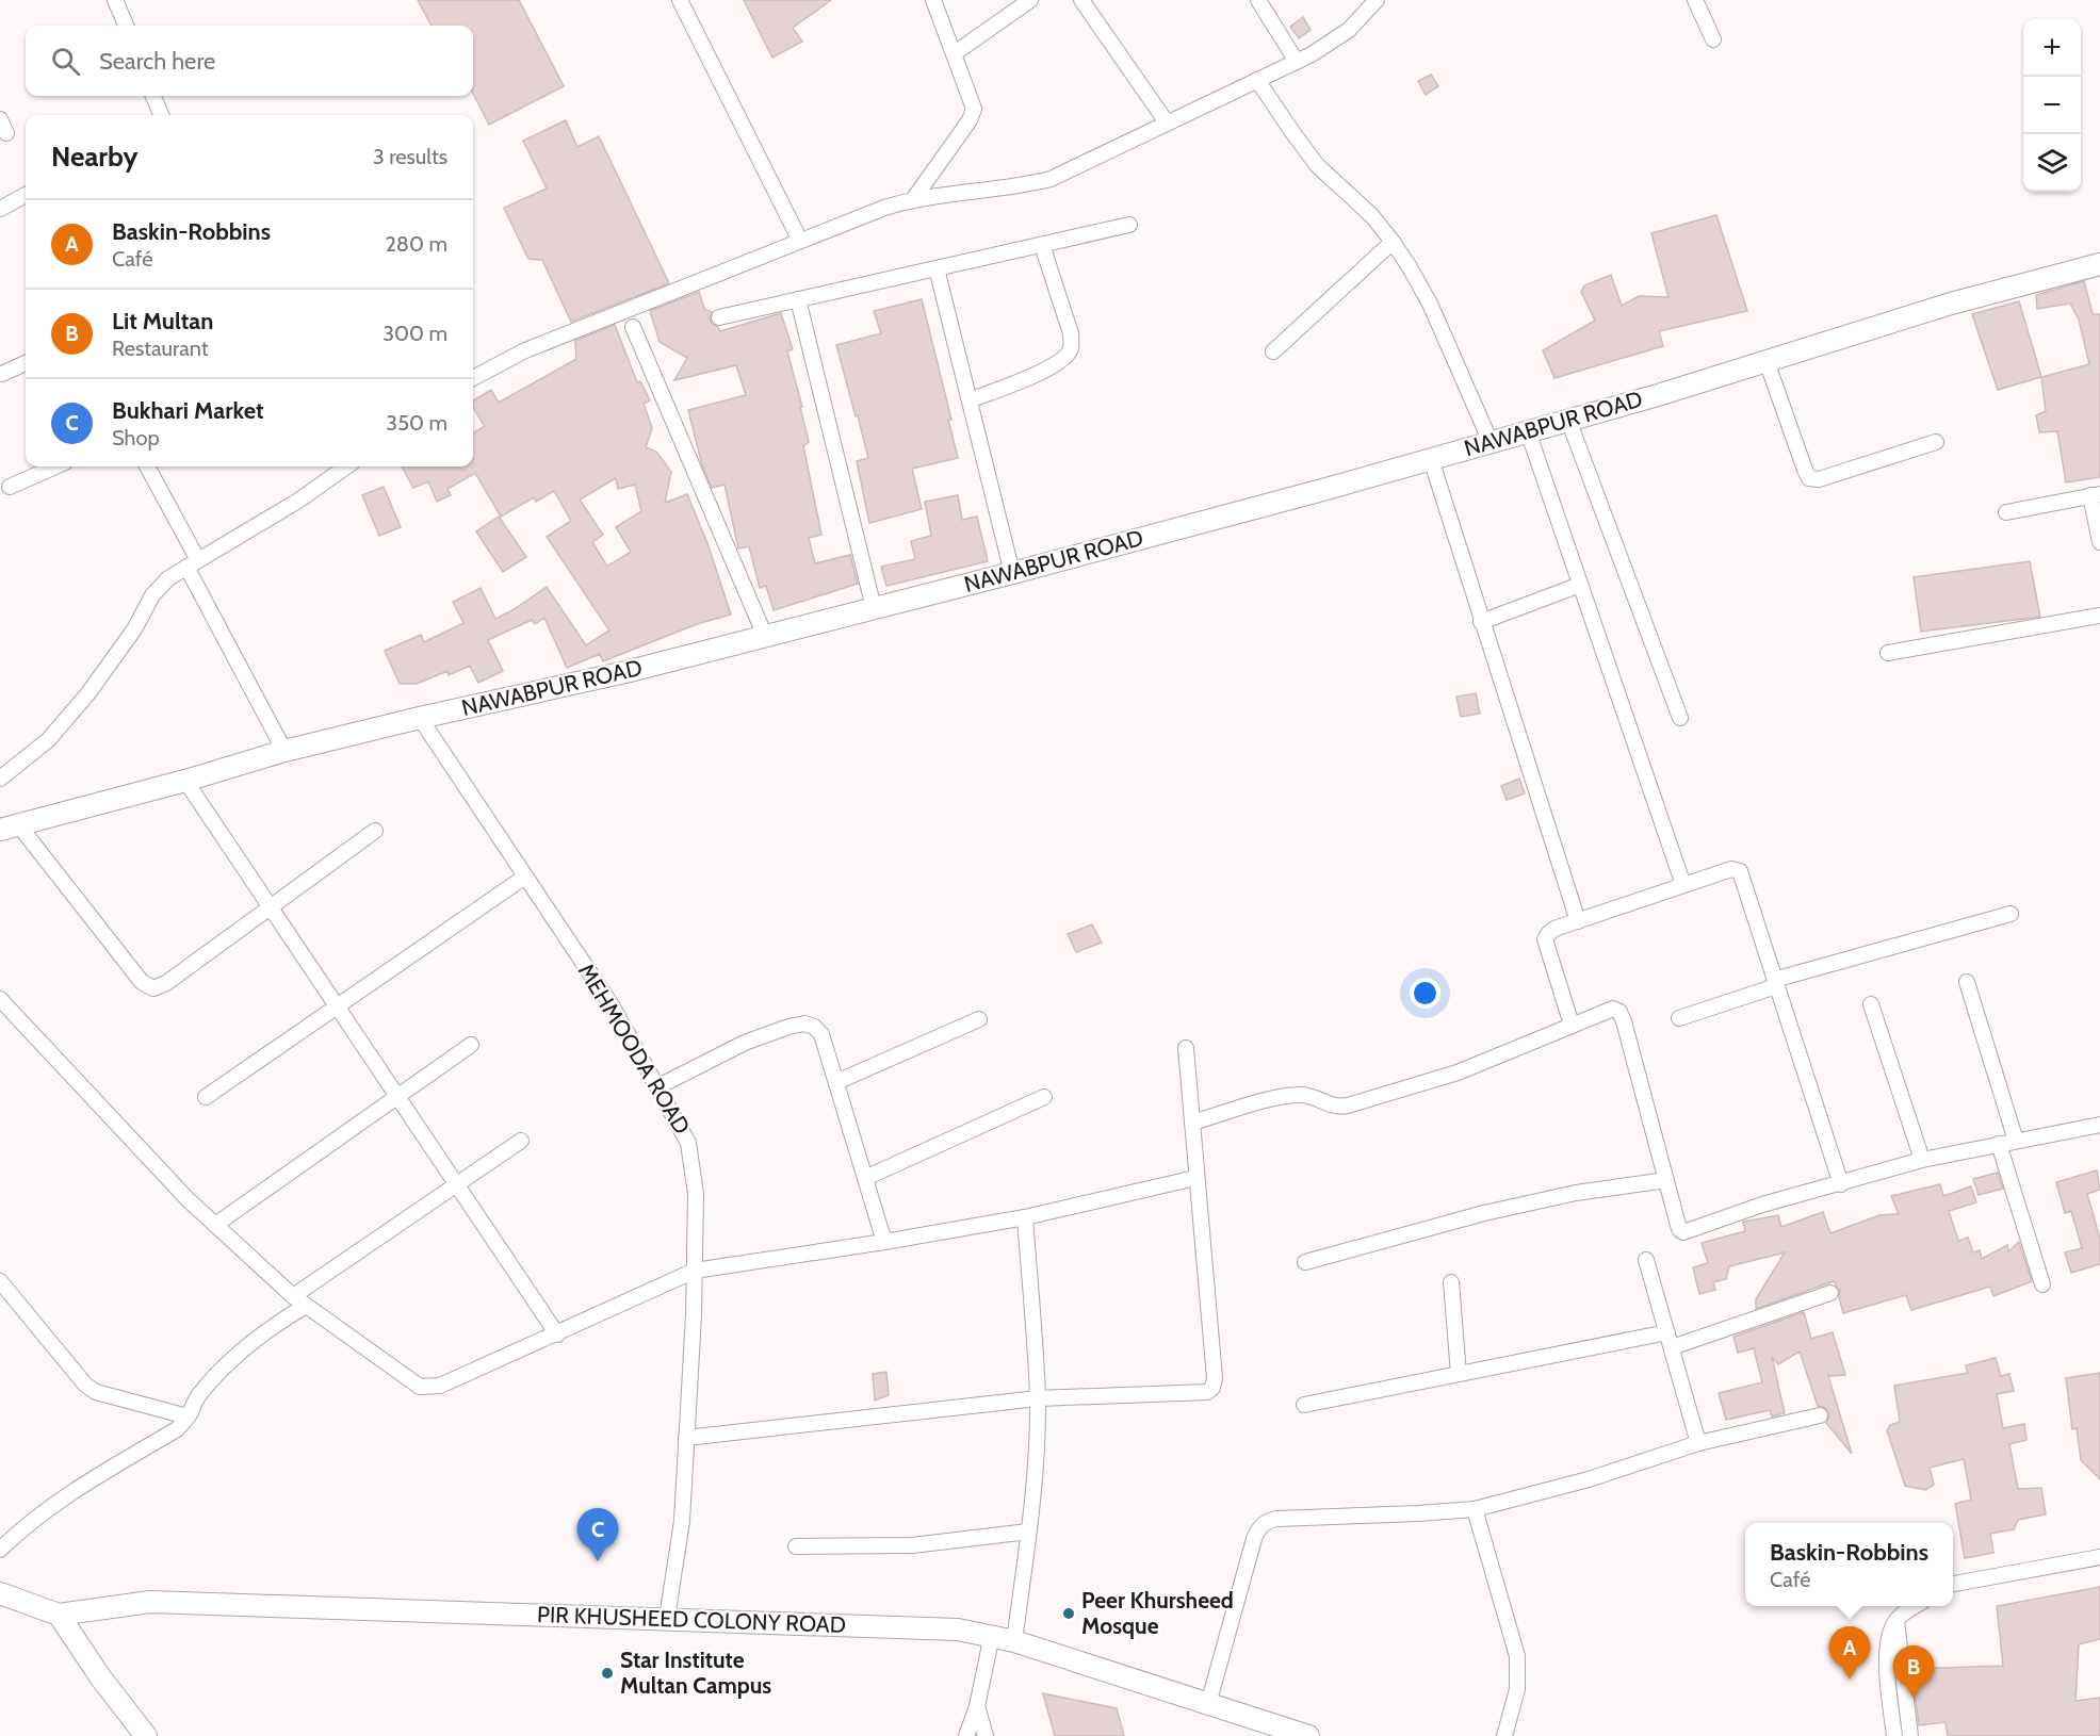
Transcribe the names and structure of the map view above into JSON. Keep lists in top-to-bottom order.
{
  "streets": {
    "street": ["NAWABPUR ROAD", "MEHMOODA ROAD", "PIR KHUSHEED COLONY ROAD"]
  },
  "crossings": [
    ["NAWABPUR ROAD", "MEHMOODA ROAD"],
    ["MEHMOODA ROAD", "PIR KHUSHEED COLONY ROAD"]
  ],
  "places": ["Peer Khursheed Mosque", "Star Institute Multan Campus"],
  "page": {
    "map_buttons": ["+", "−"],
    "search": "Search here",
    "heading": ["Nearby", "3 results"],
    "list": [
      {
        "mark": "A",
        "name": "Baskin-Robbins",
        "note": "Café",
        "value": "280 m"
      },
      {
        "mark": "B",
        "name": "Lit Multan",
        "note": "Restaurant",
        "value": "300 m"
      },
      {
        "mark": "C",
        "name": "Bukhari Market",
        "note": "Shop",
        "value": "350 m"
      }
    ],
    "pins": ["C", "A", "B"],
    "popup": ["Baskin-Robbins", "Café"]
  }
}
